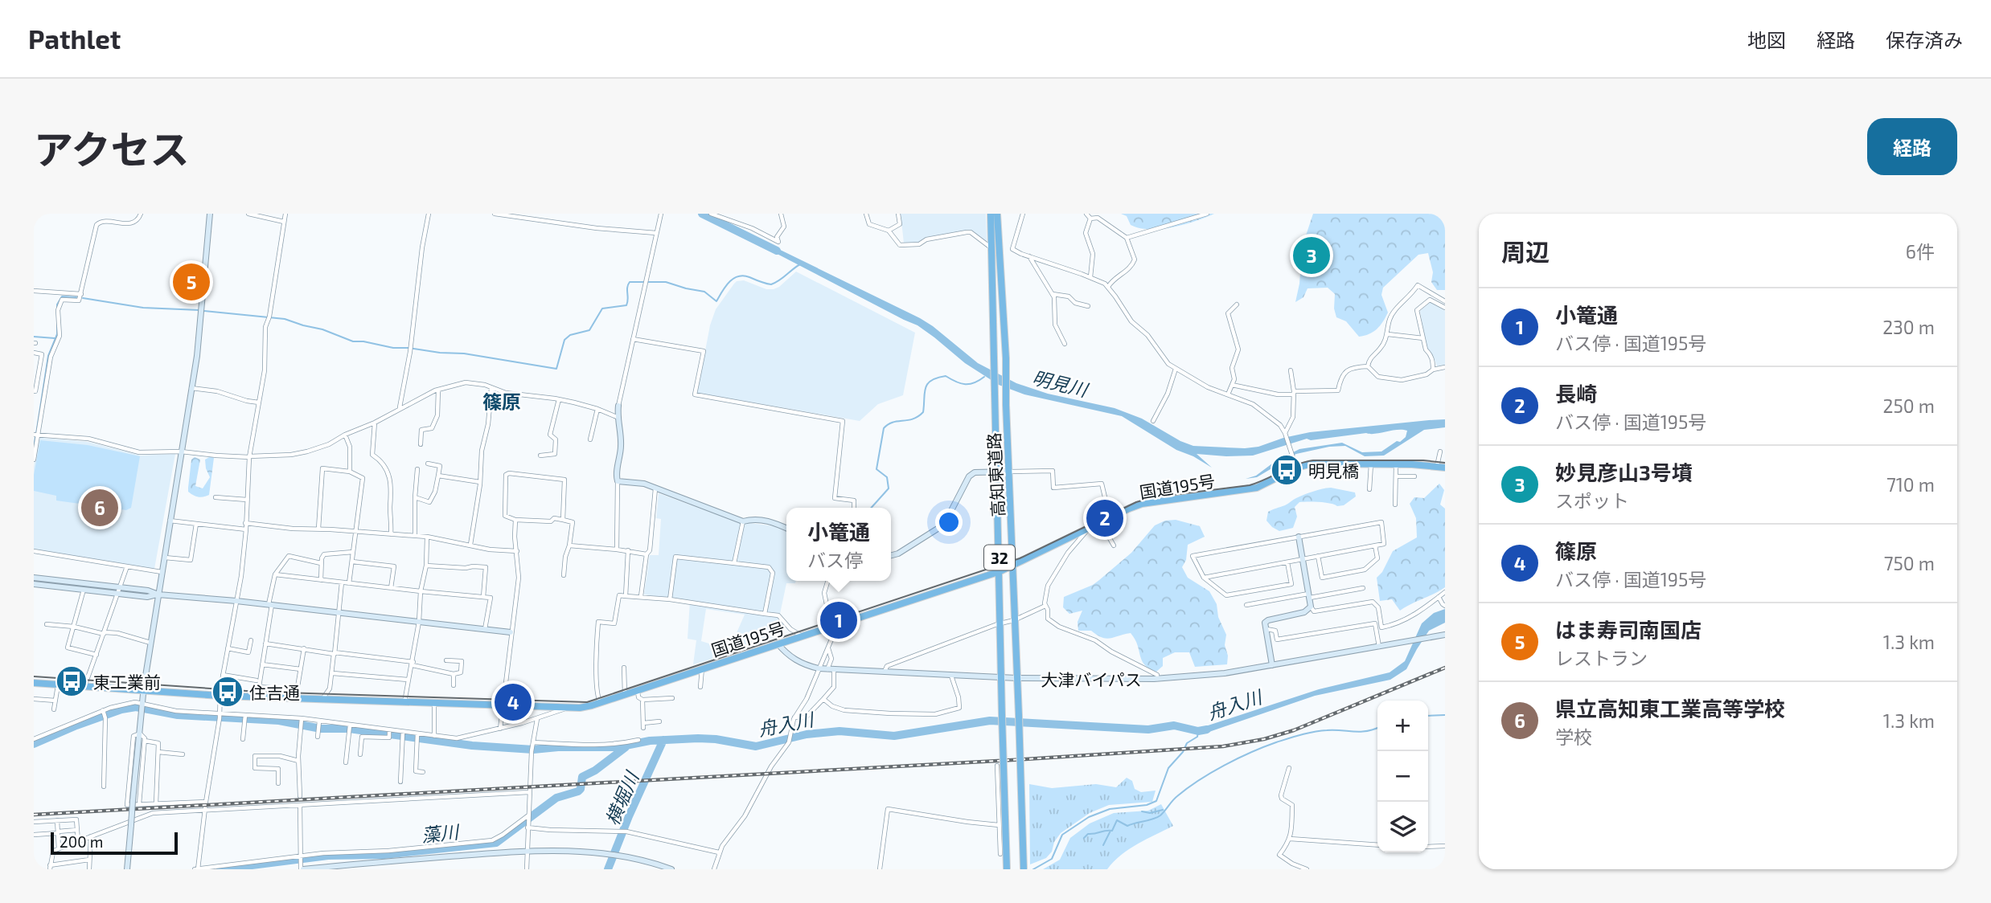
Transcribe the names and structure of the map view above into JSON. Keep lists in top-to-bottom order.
{
  "streets": {
    "highway": ["高知東道路", "国道195号", "32"],
    "street": ["大津バイパス"]
  },
  "crossings": [
    ["高知東道路", "国道195号"],
    ["高知東道路", "大津バイパス"],
    ["国道195号", "大津バイパス"]
  ],
  "districts": ["篠原"],
  "water": [
    "明見川",
    "舟入川",
    "横堀川",
    "藻川"
  ],
  "places": {
    "bus stop": ["明見橋", "東工業前", "住吉通"]
  },
  "scale_bar": "200 m",
  "page": {
    "header": "Pathlet",
    "nav": ["地図", "経路", "保存済み"],
    "title": "アクセス",
    "buttons": "経路",
    "heading": ["周辺", "6件"],
    "pins": [
      "3",
      "5",
      "6",
      "2",
      "1",
      "4"
    ],
    "list": [
      {
        "mark": "1",
        "name": "小篭通",
        "note": "バス停 · 国道195号",
        "value": "230 m"
      },
      {
        "mark": "2",
        "name": "長崎",
        "note": "バス停 · 国道195号",
        "value": "250 m"
      },
      {
        "mark": "3",
        "name": "妙見彦山3号墳",
        "note": "スポット",
        "value": "710 m"
      },
      {
        "mark": "4",
        "name": "篠原",
        "note": "バス停 · 国道195号",
        "value": "750 m"
      },
      {
        "mark": "5",
        "name": "はま寿司南国店",
        "note": "レストラン",
        "value": "1.3 km"
      },
      {
        "mark": "6",
        "name": "県立高知東工業高等学校",
        "note": "学校",
        "value": "1.3 km"
      }
    ],
    "popup": ["小篭通", "バス停"],
    "map_buttons": ["+", "−"],
    "scale": "200 m"
  }
}
